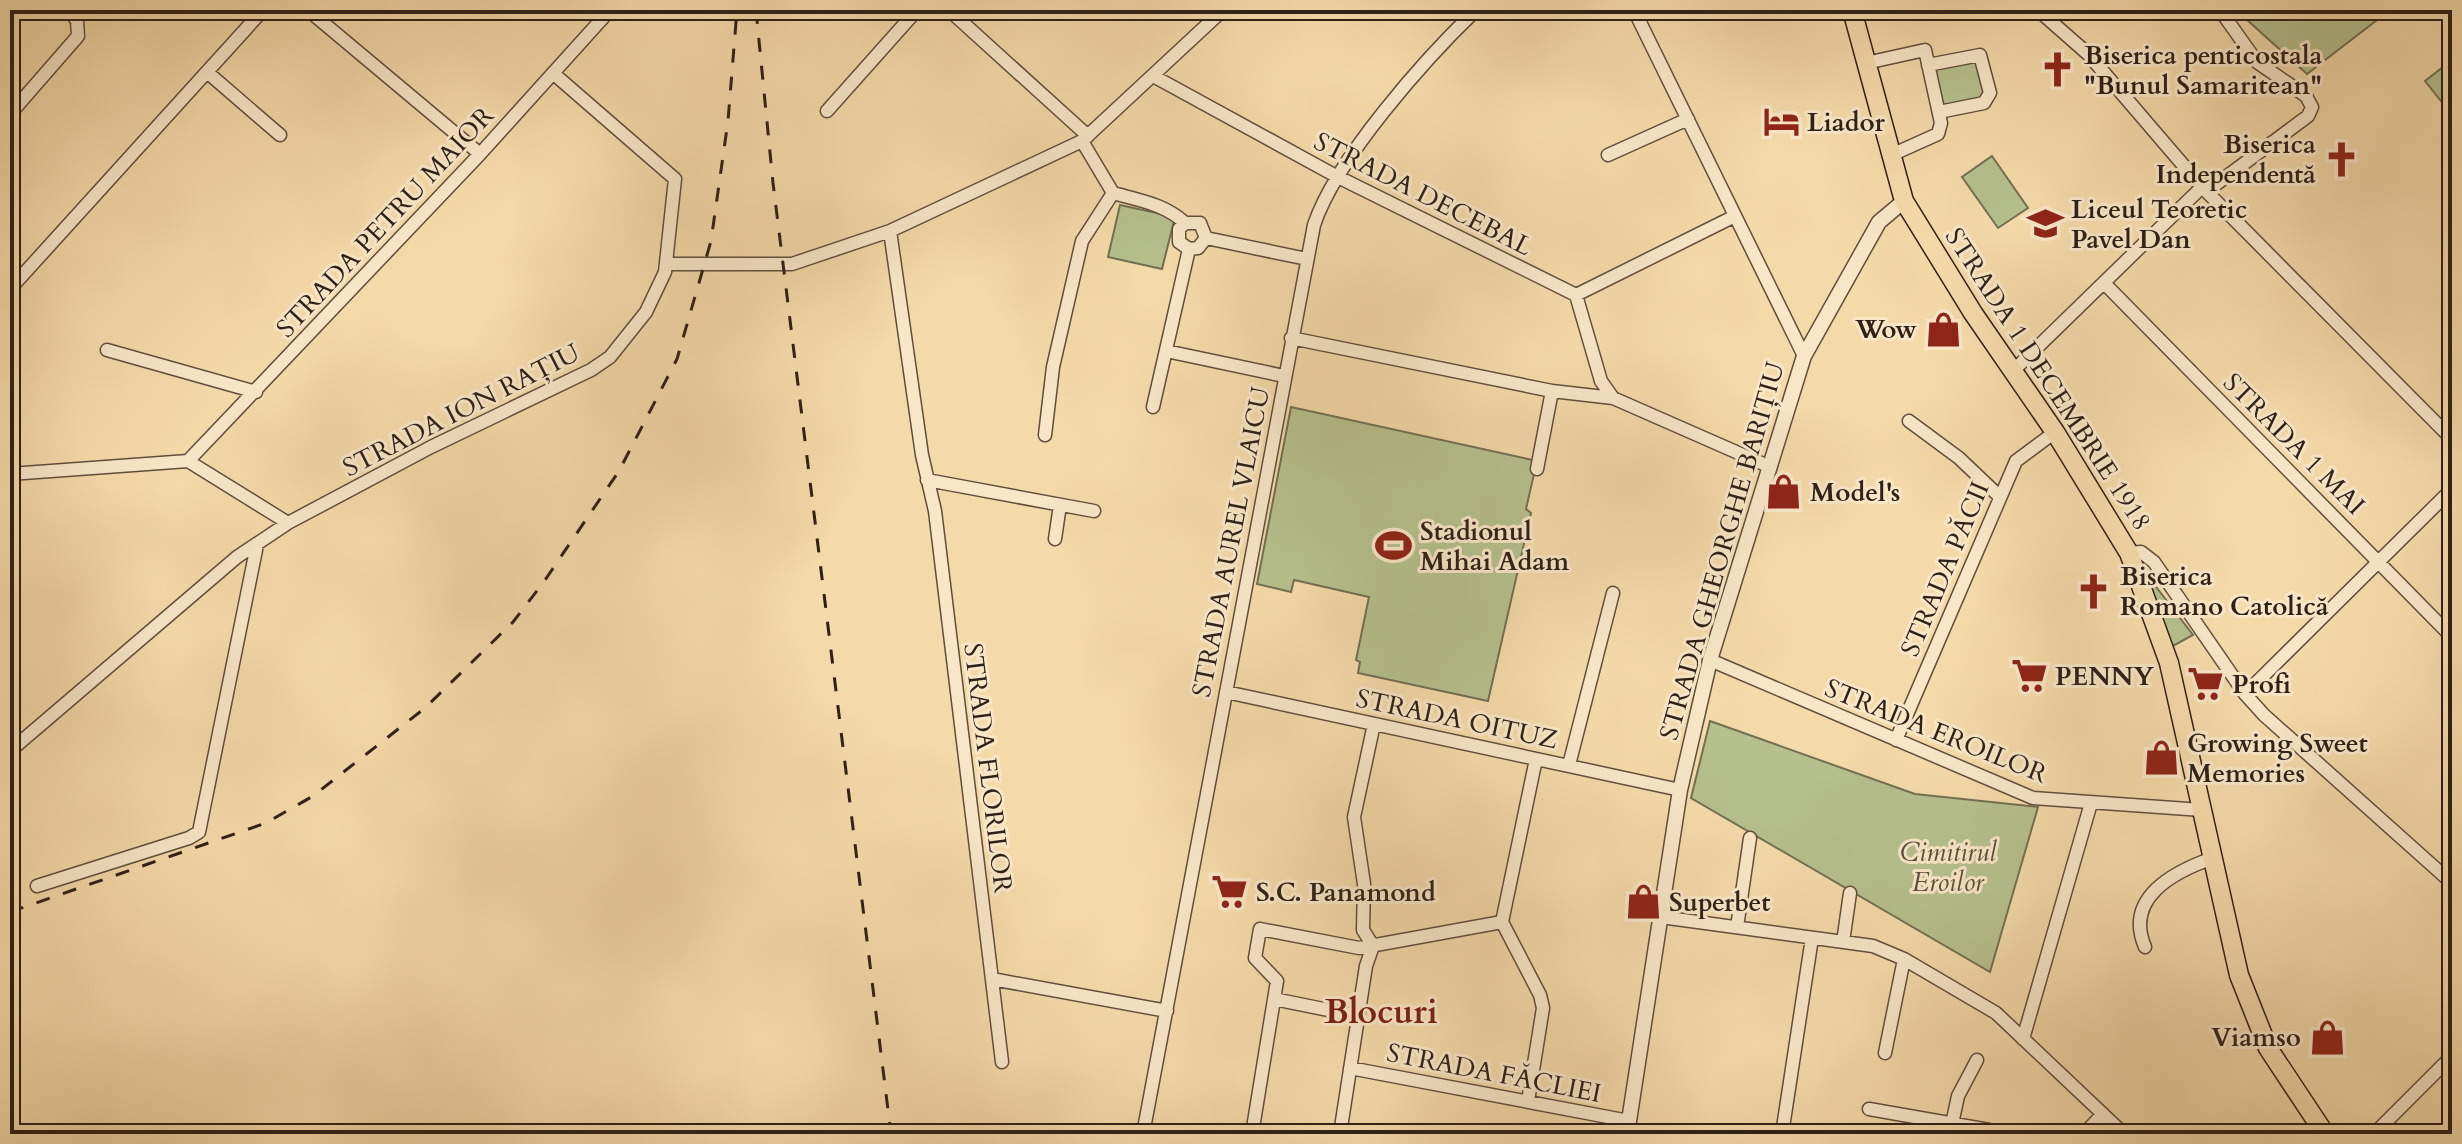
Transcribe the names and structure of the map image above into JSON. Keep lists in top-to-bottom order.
{
  "streets": {
    "main road": ["STRADA 1 DECEMBRIE 1918"],
    "street": [
      "STRADA DECEBAL",
      "STRADA PETRU MAIOR",
      "STRADA ION RAȚIU",
      "STRADA 1 MAI",
      "STRADA AUREL VLAICU",
      "STRADA GHEORGHE BARIȚIU",
      "STRADA PĂCII",
      "STRADA OITUZ",
      "STRADA EROILOR",
      "STRADA FLORILOR",
      "STRADA FĂCLIEI"
    ]
  },
  "crossings": [
    ["STRADA DECEBAL", "STRADA AUREL VLAICU"],
    ["STRADA PETRU MAIOR", "STRADA ION RAȚIU"],
    ["STRADA 1 DECEMBRIE 1918", "STRADA GHEORGHE BARIȚIU"],
    ["STRADA 1 DECEMBRIE 1918", "STRADA PĂCII"],
    ["STRADA 1 DECEMBRIE 1918", "STRADA EROILOR"],
    ["STRADA AUREL VLAICU", "STRADA OITUZ"],
    ["STRADA GHEORGHE BARIȚIU", "STRADA OITUZ"],
    ["STRADA GHEORGHE BARIȚIU", "STRADA EROILOR"],
    ["STRADA GHEORGHE BARIȚIU", "STRADA FĂCLIEI"],
    ["STRADA PĂCII", "STRADA EROILOR"]
  ],
  "districts": ["Blocuri"],
  "parks": ["Cimitirul Eroilor"],
  "places": {
    "church": ["Biserica penticostala \"Bunul Samaritean\"", "Biserica Independentă", "Biserica Romano Catolică"],
    "hotel": ["Liador"],
    "school or university": ["Liceul Teoretic Pavel Dan"],
    "shop": [
      "Wow",
      "Model's",
      "Growing Sweet Memories",
      "Superbet",
      "Viamso"
    ],
    "sports": ["Stadionul Mihai Adam"],
    "supermarket": ["PENNY", "Profi", "S.C. Panamond"]
  }
}
